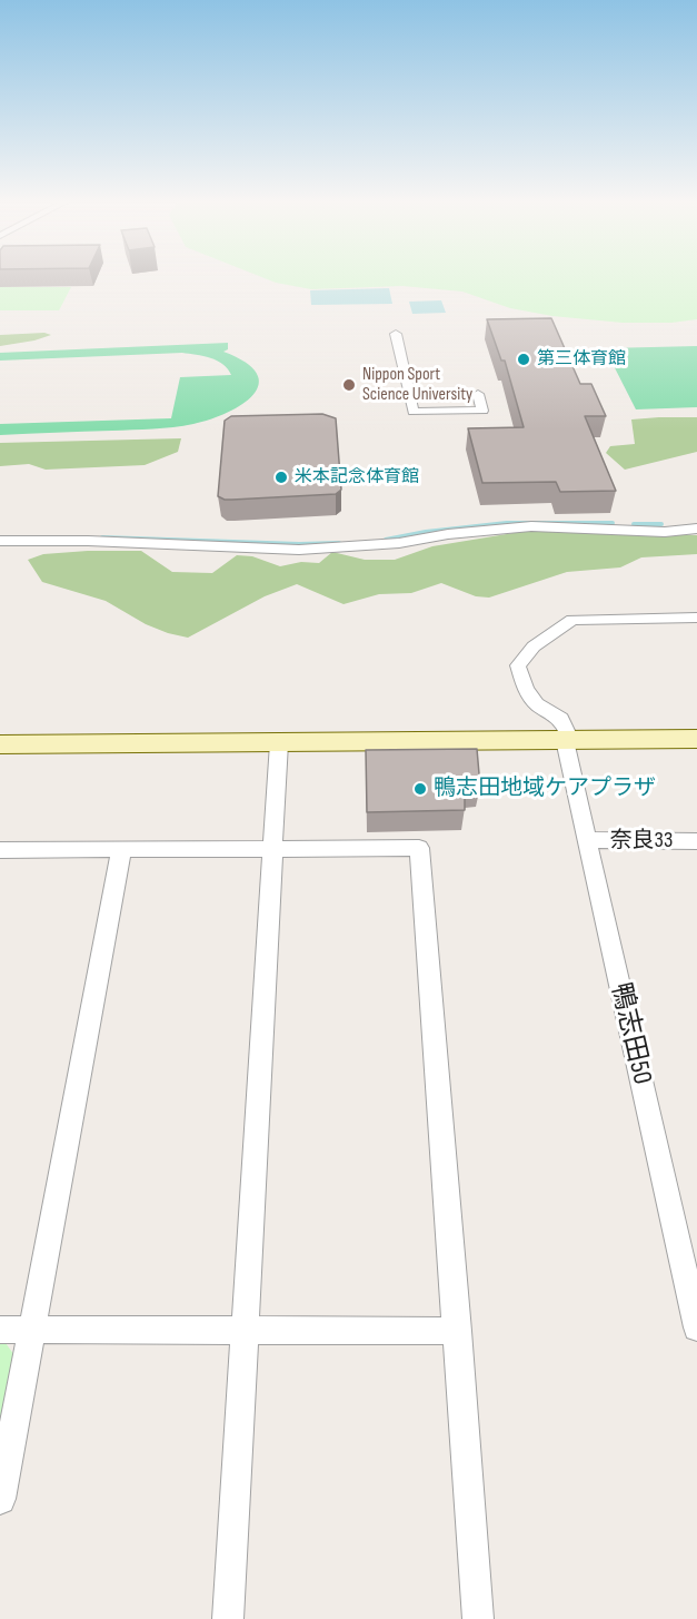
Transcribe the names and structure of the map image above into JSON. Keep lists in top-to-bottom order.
{
  "streets": {
    "street": ["奈良33", "鴨志田50"]
  },
  "crossings": [
    ["奈良33", "鴨志田50"]
  ],
  "places": [
    "第三体育館",
    "Nippon Sport Science University",
    "米本記念体育館",
    "鴨志田地域ケアプラザ"
  ]
}
